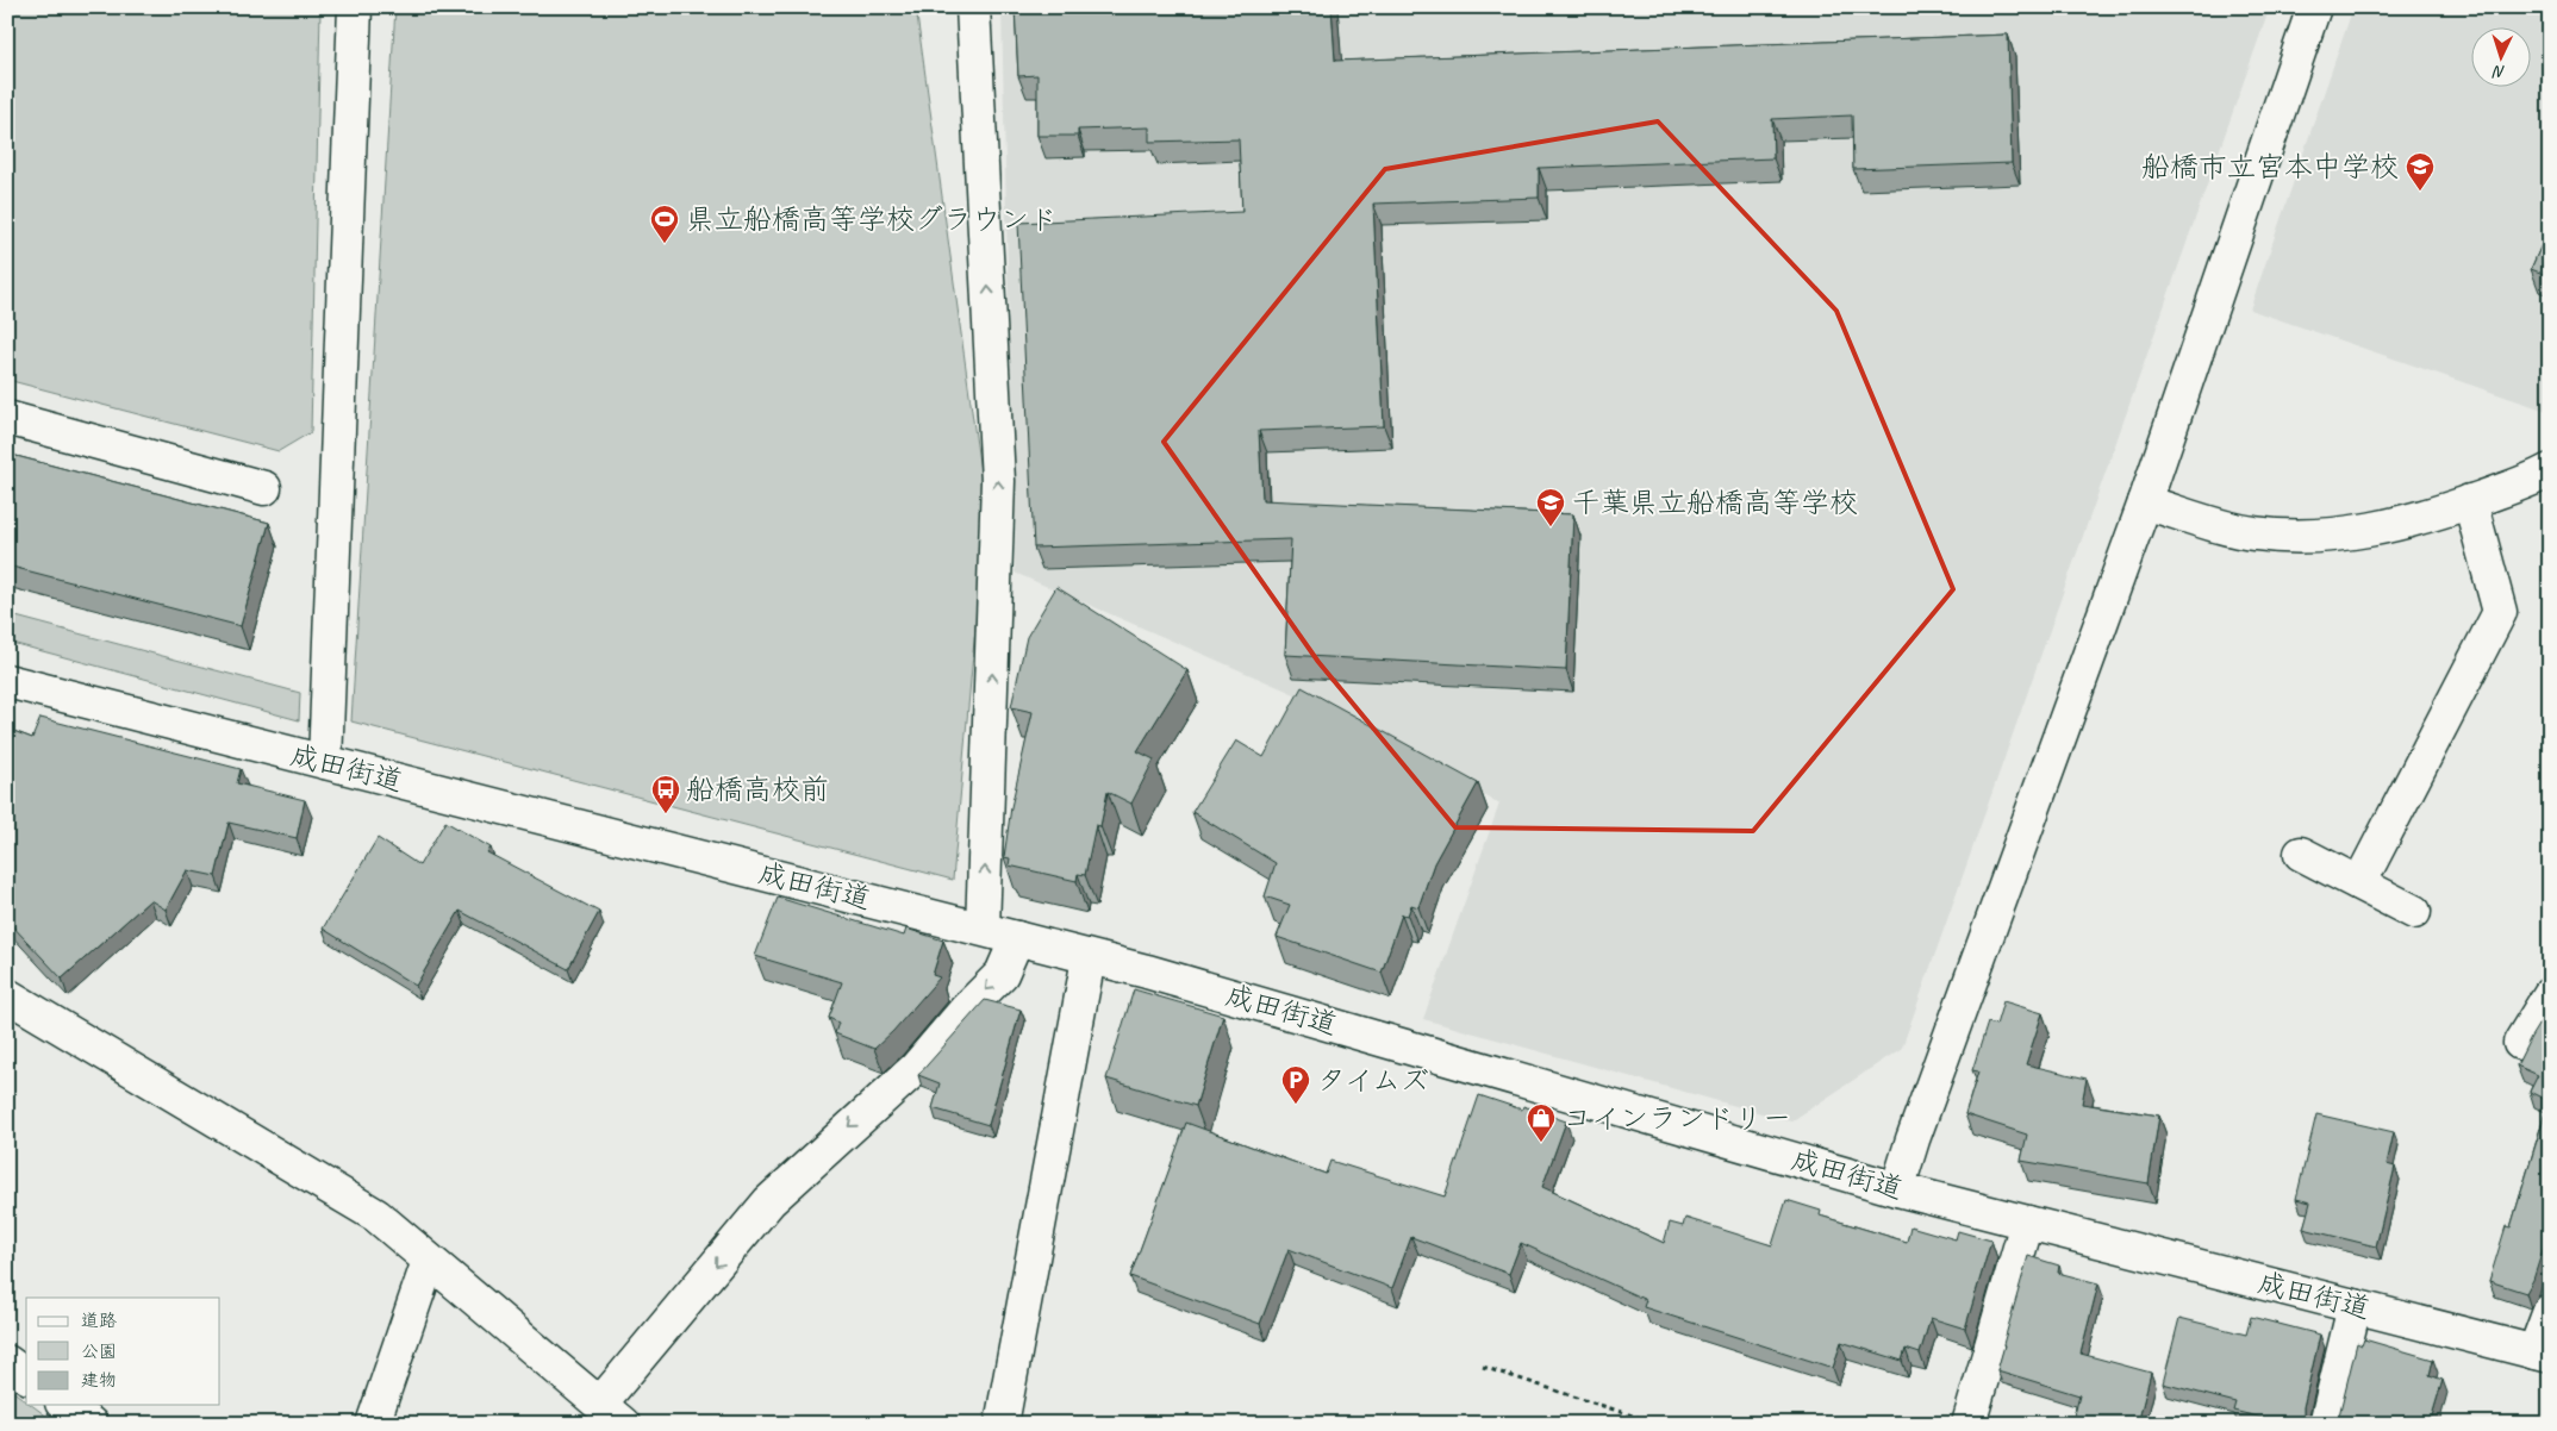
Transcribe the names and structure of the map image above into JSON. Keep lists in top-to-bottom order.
{
  "streets": {
    "street": ["成田街道"]
  },
  "places": {
    "school or university": ["船橋市立宮本中学校", "千葉県立船橋高等学校"],
    "sports": ["県立船橋高等学校グラウンド"],
    "bus stop": ["船橋高校前"],
    "parking": ["タイムズ"],
    "shop": ["コインランドリー"]
  },
  "legend": ["道路", "公園", "建物"],
  "north": "bottom"
}
